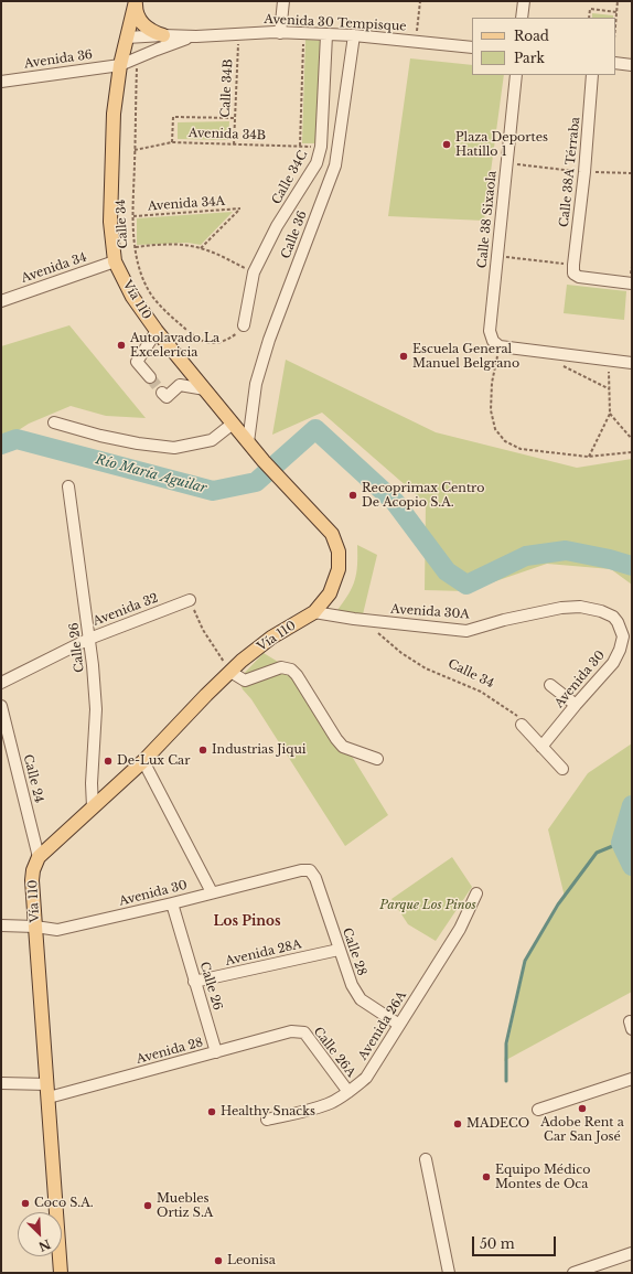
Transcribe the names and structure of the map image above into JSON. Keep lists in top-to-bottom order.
{
  "streets": {
    "main road": ["Vía 110"],
    "street": [
      "Avenida 30 Tempisque",
      "Avenida 36",
      "Calle 38A Térraba",
      "Calle 34C",
      "Calle 38 Sixaola",
      "Calle 36",
      "Avenida 34",
      "Avenida 32",
      "Avenida 30A",
      "Calle 26",
      "Avenida 30",
      "Calle 24",
      "Calle 28",
      "Avenida 28A",
      "Avenida 26A",
      "Avenida 28",
      "Calle 26A"
    ],
    "path": [
      "Calle 34B",
      "Avenida 34B",
      "Avenida 34A",
      "Calle 34"
    ]
  },
  "crossings": [
    ["Avenida 30 Tempisque", "Avenida 36"],
    ["Avenida 30 Tempisque", "Calle 34B"],
    ["Avenida 30 Tempisque", "Calle 34C"],
    ["Avenida 30 Tempisque", "Calle 34"],
    ["Avenida 30 Tempisque", "Calle 36"],
    ["Avenida 30 Tempisque", "Vía 110"],
    ["Avenida 36", "Vía 110"],
    ["Calle 34B", "Avenida 34B"],
    ["Avenida 34B", "Calle 34C"],
    ["Avenida 34B", "Calle 34"],
    ["Calle 34C", "Calle 34"],
    ["Avenida 34A", "Calle 34"],
    ["Calle 36", "Vía 110"],
    ["Avenida 34", "Vía 110"],
    ["Vía 110", "Avenida 30A"],
    ["Vía 110", "Calle 26"],
    ["Vía 110", "Avenida 30"],
    ["Vía 110", "Calle 24"],
    ["Vía 110", "Avenida 28"],
    ["Avenida 32", "Calle 26"],
    ["Avenida 30A", "Avenida 30"],
    ["Calle 26", "Avenida 30"],
    ["Calle 26", "Avenida 28A"],
    ["Calle 26", "Avenida 28"],
    ["Avenida 30", "Calle 28"],
    ["Calle 28", "Avenida 28A"],
    ["Calle 28", "Avenida 26A"],
    ["Avenida 26A", "Calle 26A"],
    ["Avenida 28", "Calle 26A"]
  ],
  "districts": ["Los Pinos"],
  "water": ["Río María Aguilar"],
  "parks": ["Parque Los Pinos"],
  "places": [
    "Plaza Deportes Hatillo 1",
    "Autolavado La Excelericia",
    "Escuela General Manuel Belgrano",
    "Recoprimax Centro De Acopio S.A.",
    "Industrias Jiqui",
    "De-Lux Car",
    "Adobe Rent a Car San José",
    "Healthy Snacks",
    "MADECO",
    "Equipo Médico Montes de Oca",
    "Coco S.A.",
    "Muebles Ortiz S.A",
    "Leonisa"
  ],
  "legend": ["Road", "Park"],
  "scale_bar": "50 m",
  "north": "bottom right"
}
